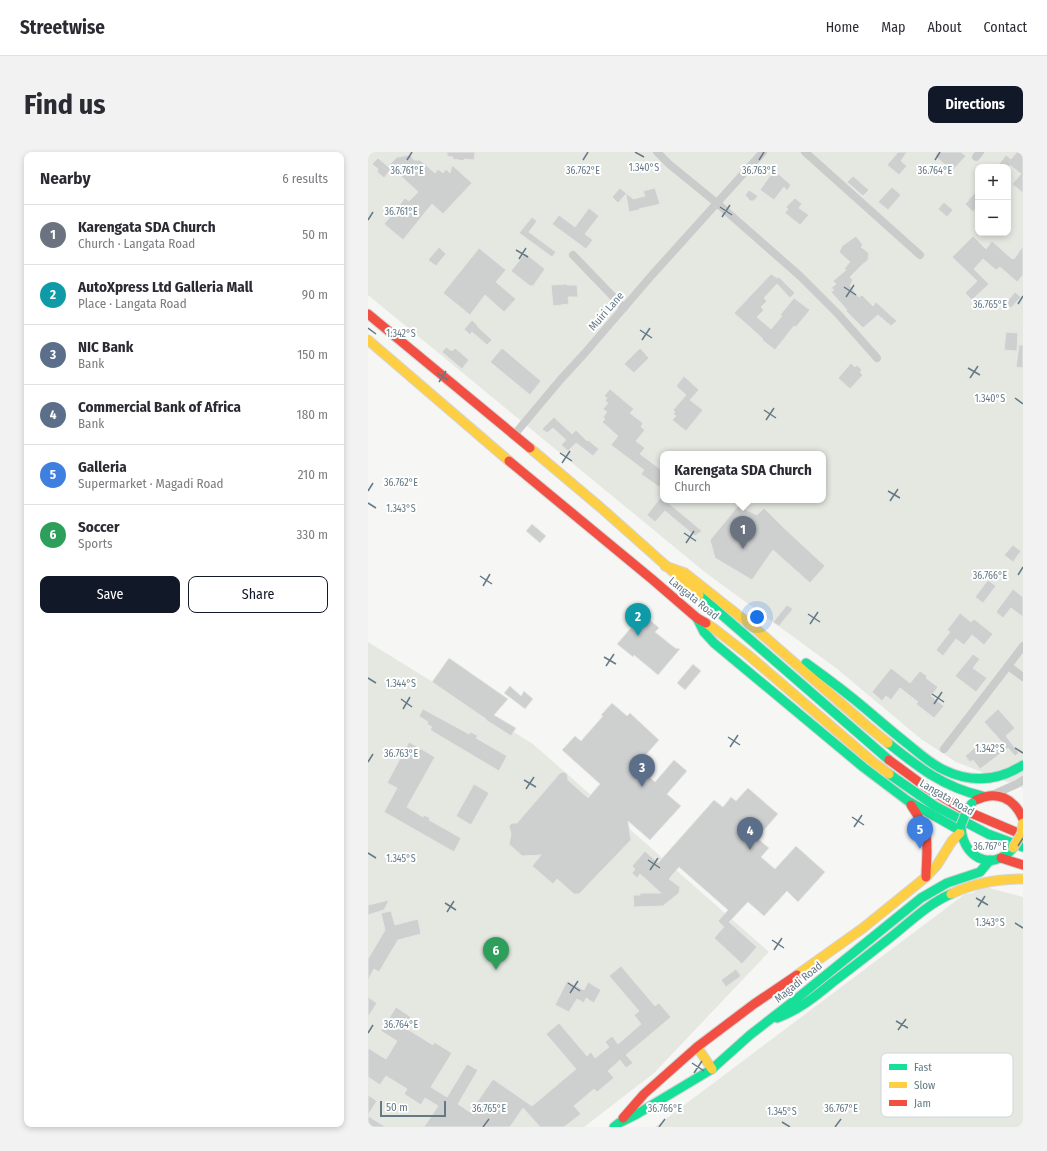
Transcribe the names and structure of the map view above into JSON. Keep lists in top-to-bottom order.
{
  "streets": {
    "main road": ["Langata Road", "Magadi Road"],
    "street": ["Muiri Lane"]
  },
  "crossings": [
    ["Muiri Lane", "Langata Road"]
  ],
  "legend": ["Fast", "Slow", "Jam"],
  "scale_bar": "50 m",
  "page": {
    "header": "Streetwise",
    "nav": [
      "Home",
      "Map",
      "About",
      "Contact"
    ],
    "buttons": [
      "Directions",
      ["Save", "Share"]
    ],
    "title": "Find us",
    "heading": ["Nearby", "6 results"],
    "map_buttons": ["+", "−"],
    "list": [
      {
        "mark": "1",
        "name": "Karengata SDA Church",
        "note": "Church · Langata Road",
        "value": "50 m"
      },
      {
        "mark": "2",
        "name": "AutoXpress Ltd Galleria Mall",
        "note": "Place · Langata Road",
        "value": "90 m"
      },
      {
        "mark": "3",
        "name": "NIC Bank",
        "note": "Bank",
        "value": "150 m"
      },
      {
        "mark": "4",
        "name": "Commercial Bank of Africa",
        "note": "Bank",
        "value": "180 m"
      },
      {
        "mark": "5",
        "name": "Galleria",
        "note": "Supermarket · Magadi Road",
        "value": "210 m"
      },
      {
        "mark": "6",
        "name": "Soccer",
        "note": "Sports",
        "value": "330 m"
      }
    ],
    "popup": ["Karengata SDA Church", "Church"],
    "pins": [
      "1",
      "2",
      "3",
      "5",
      "4",
      "6"
    ],
    "scale": "50 m"
  },
  "coordinates": [
    "1.340°S",
    "36.761°E",
    "36.762°E",
    "36.763°E",
    "36.764°E",
    "36.765°E",
    "1.342°S",
    "1.343°S",
    "36.766°E",
    "1.344°S",
    "36.767°E",
    "1.345°S"
  ]
}
